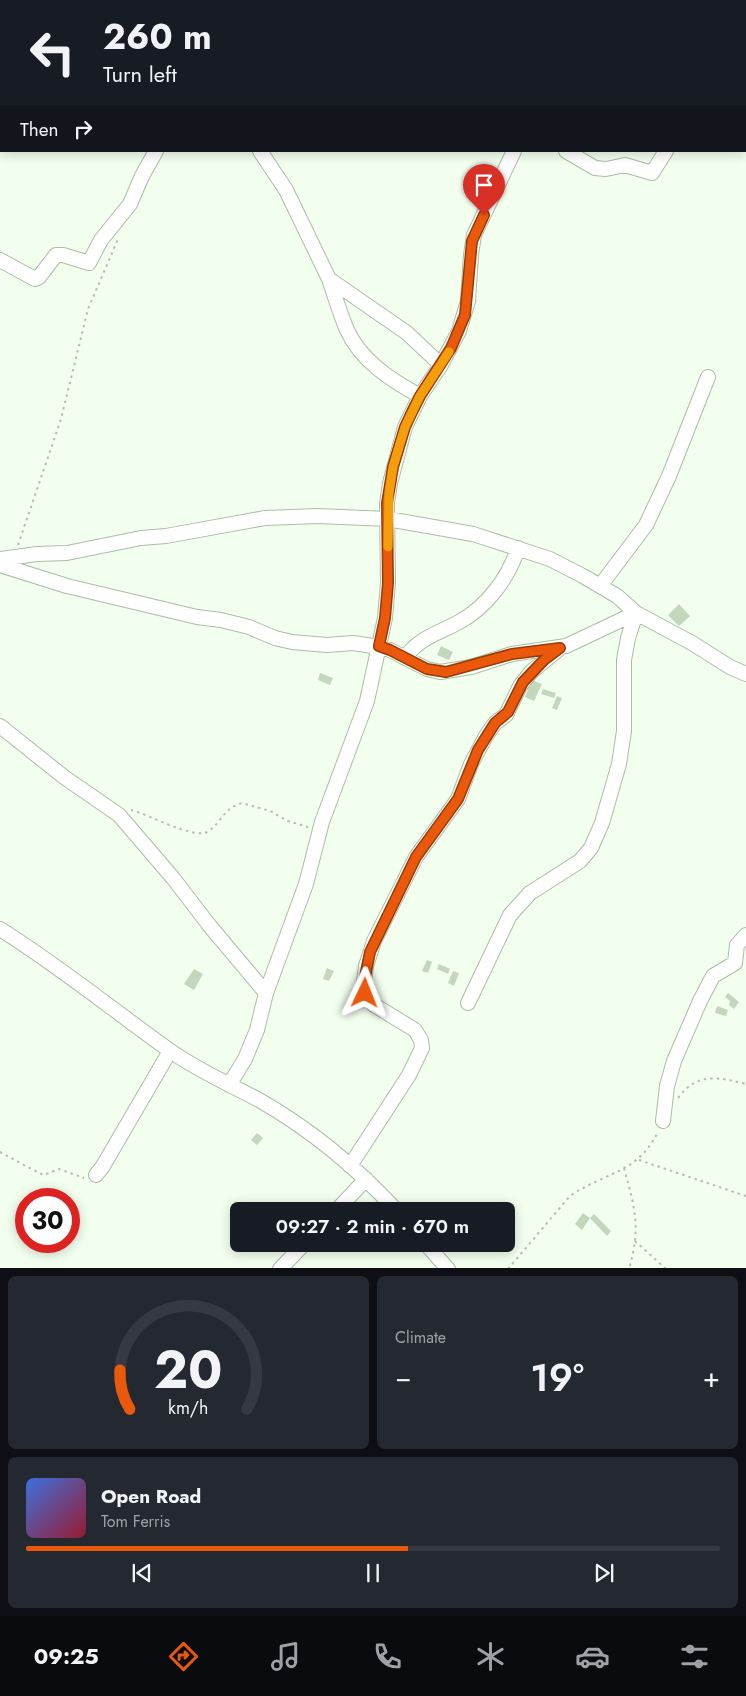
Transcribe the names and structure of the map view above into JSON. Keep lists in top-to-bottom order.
{
  "page": {
    "turn": ["260 m", "Turn left"],
    "then": "Then",
    "limit": "30",
    "trip": "09:27 · 2 min · 670 m",
    "tile": "Climate",
    "heat": ["−", "19°", "+"],
    "song": ["Open Road", "Tom Ferris"],
    "tabs": "09:25",
    "gauge": ["20", "km/h"]
  }
}
